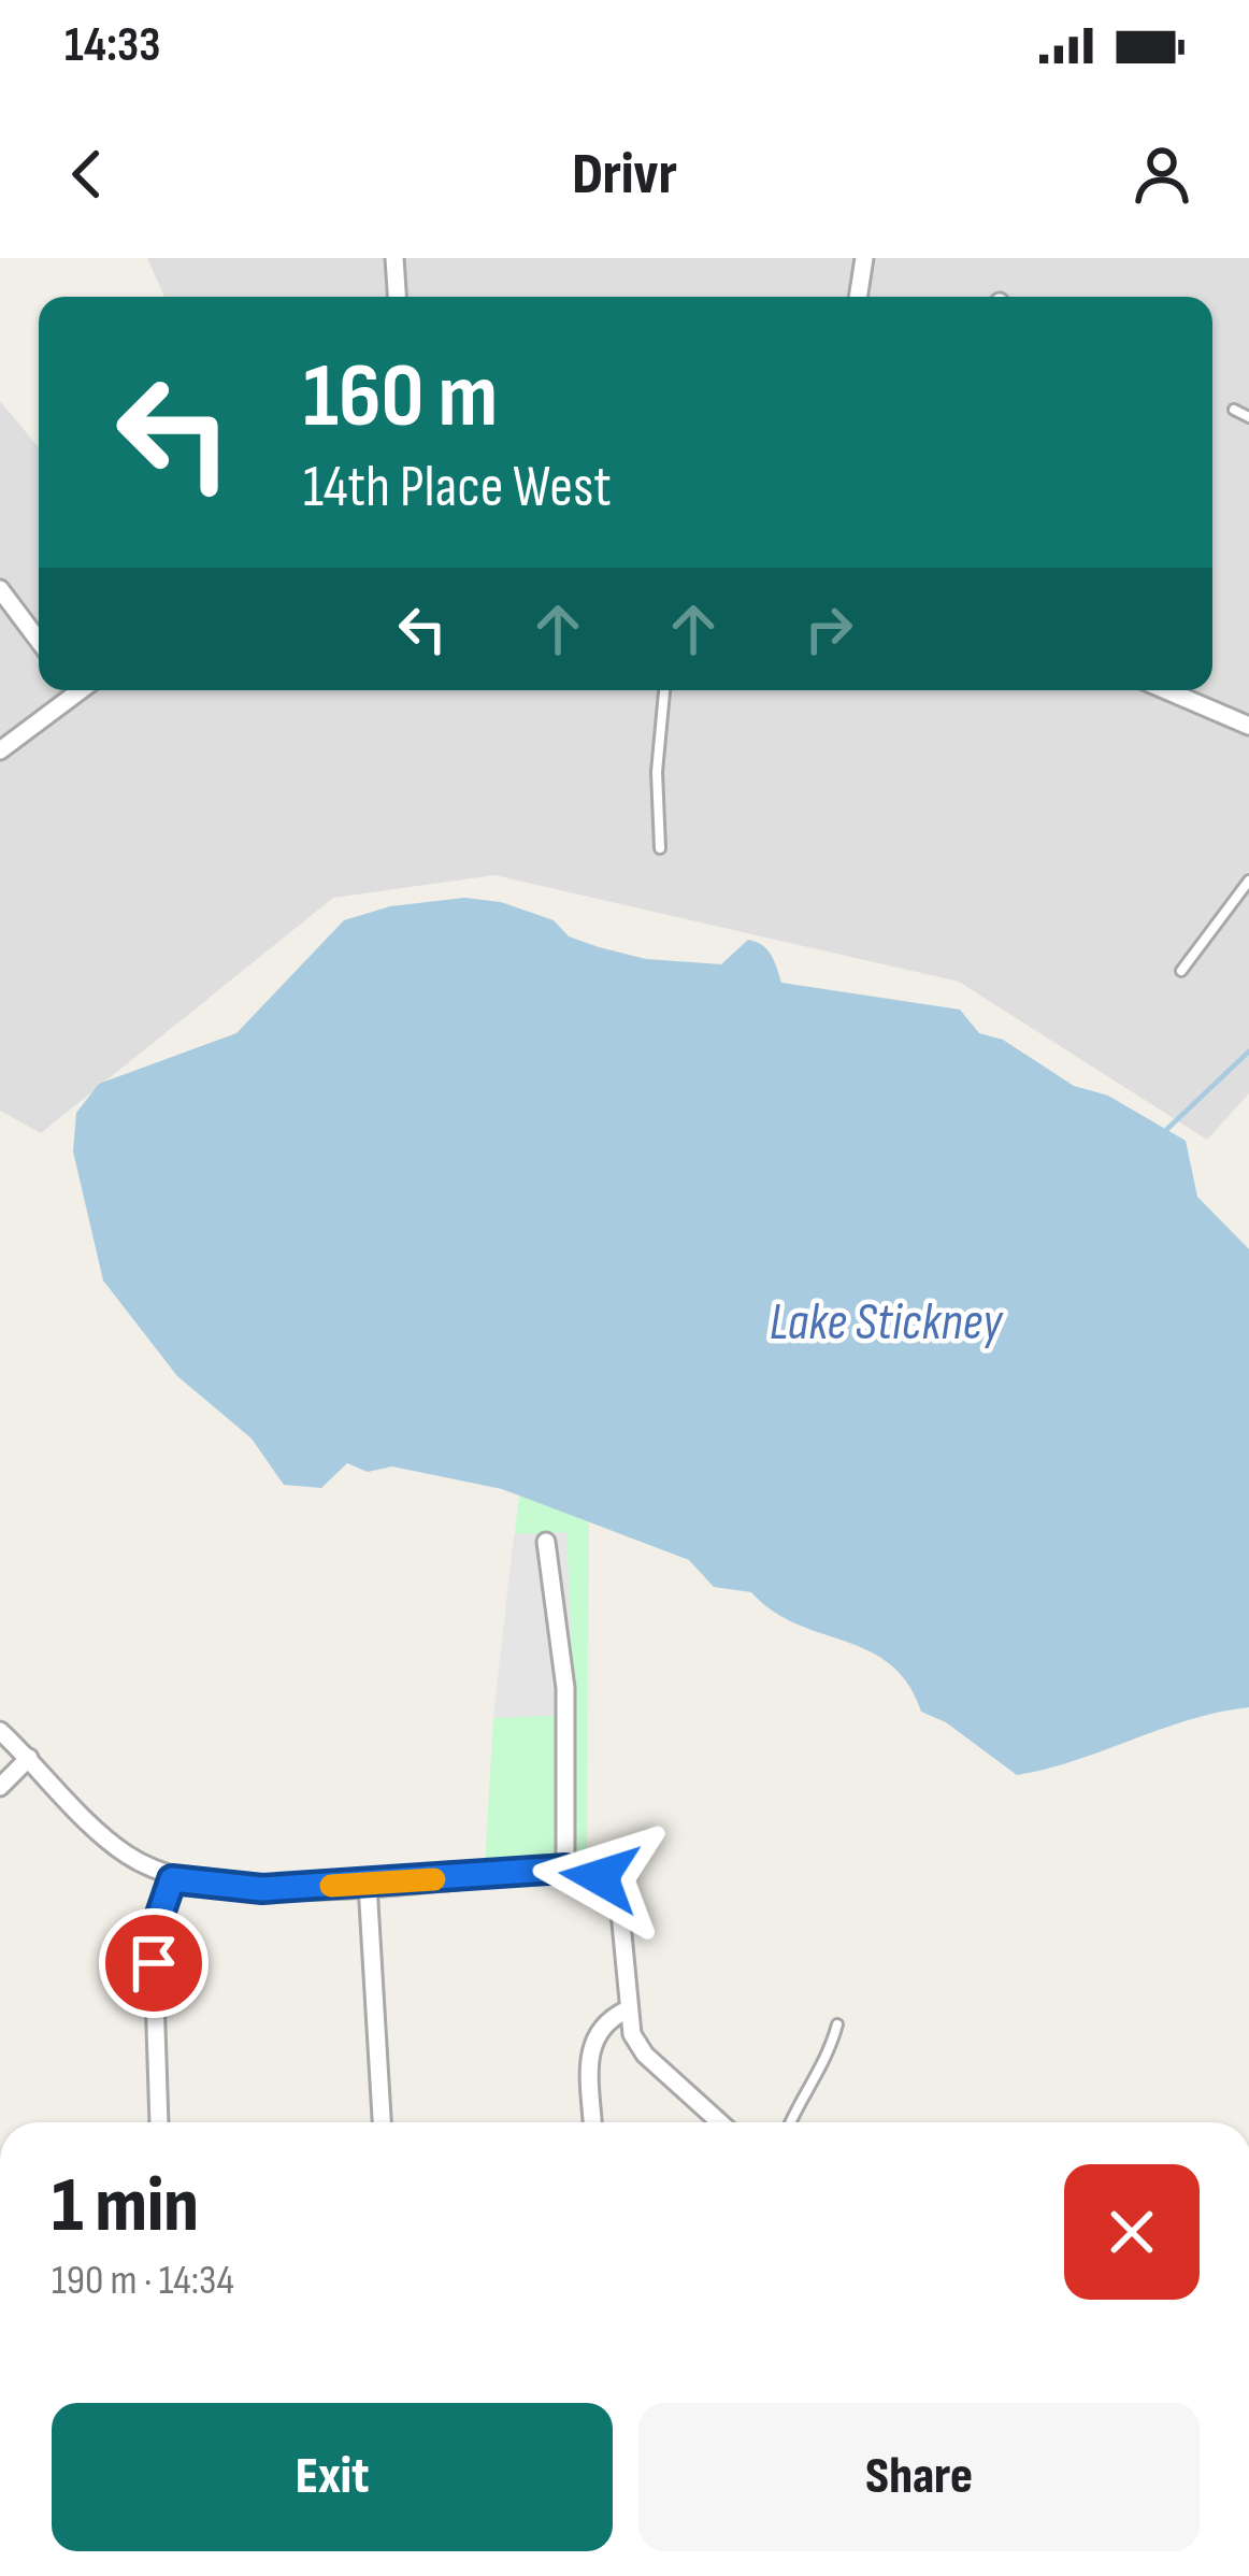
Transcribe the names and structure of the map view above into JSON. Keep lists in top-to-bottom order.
{
  "water": ["Lake Stickney"],
  "page": {
    "status": "14:33",
    "header": "Drivr",
    "turn": ["160 m", "14th Place West"],
    "heading": ["1 min", "190 m · 14:34"],
    "buttons": ["Exit", "Share"]
  }
}
